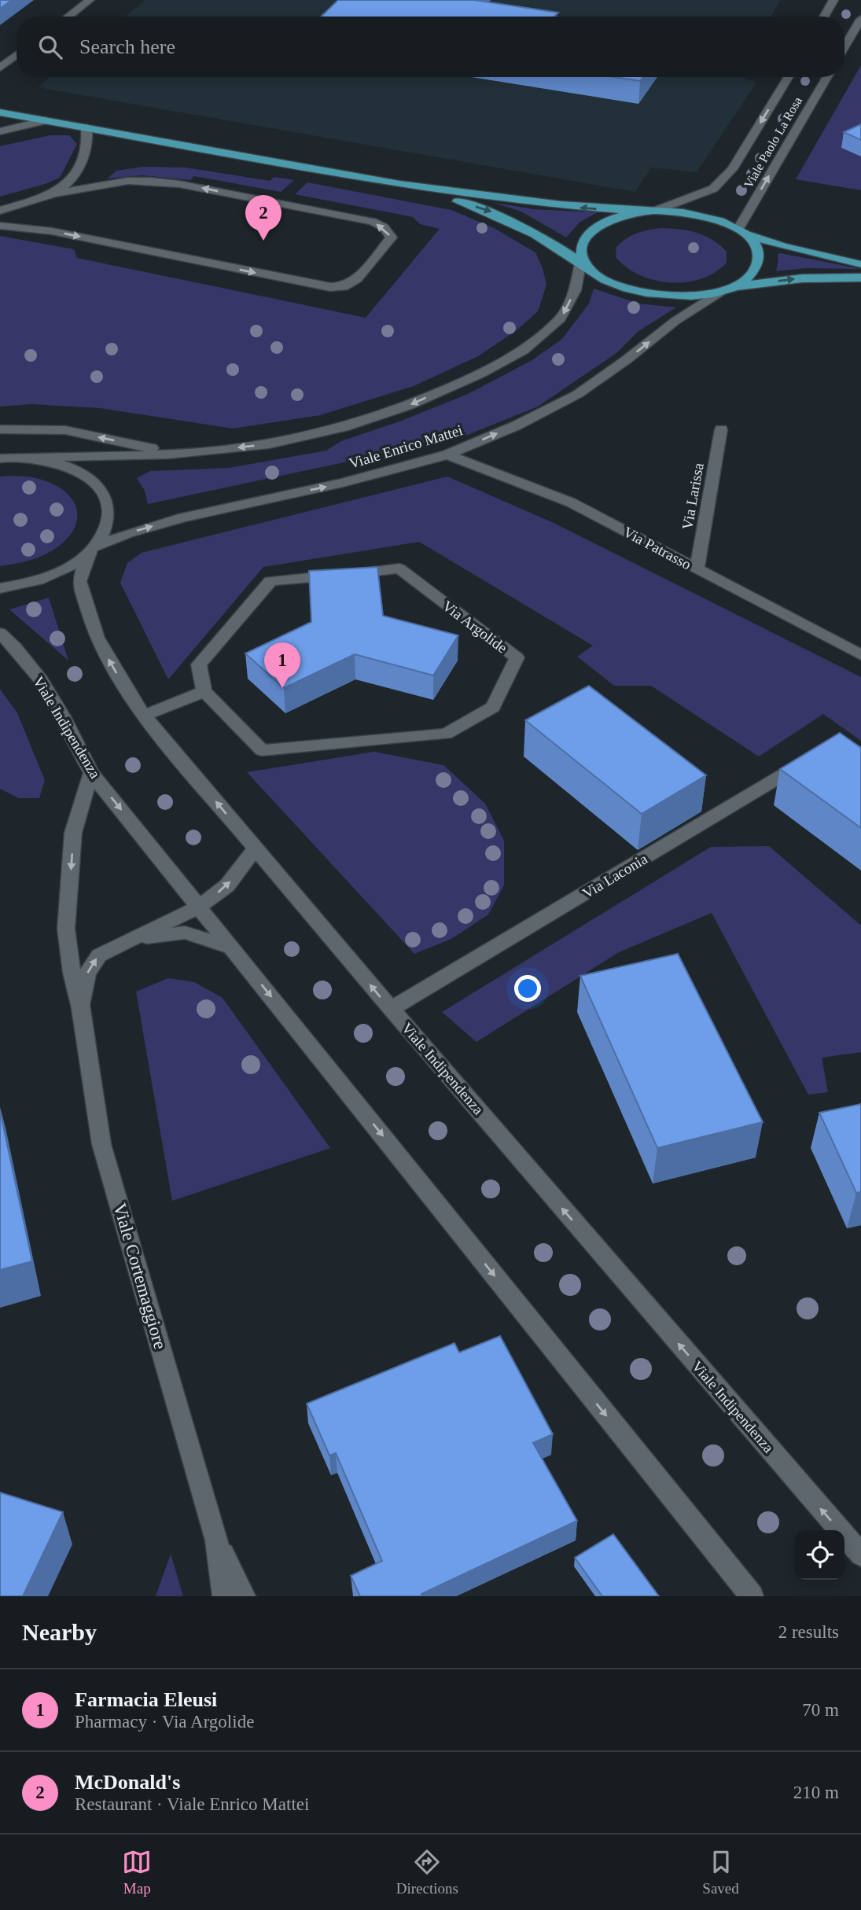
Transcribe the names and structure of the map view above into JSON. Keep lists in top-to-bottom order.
{
  "streets": {
    "street": [
      "Viale Paolo La Rosa",
      "Viale Enrico Mattei",
      "Via Larissa",
      "Via Patrasso",
      "Via Argolide",
      "Viale Indipendenza",
      "Via Laconia",
      "Viale Cortemaggiore"
    ]
  },
  "crossings": [
    ["Viale Enrico Mattei", "Via Patrasso"],
    ["Viale Enrico Mattei", "Viale Indipendenza"],
    ["Via Larissa", "Via Patrasso"],
    ["Viale Indipendenza", "Via Laconia"]
  ],
  "page": {
    "search": "Search here",
    "pins": ["2", "1"],
    "heading": ["Nearby", "2 results"],
    "list": [
      {
        "mark": "1",
        "name": "Farmacia Eleusi",
        "note": "Pharmacy · Via Argolide",
        "value": "70 m"
      },
      {
        "mark": "2",
        "name": "McDonald's",
        "note": "Restaurant · Viale Enrico Mattei",
        "value": "210 m"
      }
    ],
    "nav": ["Map", "Directions", "Saved"]
  }
}
